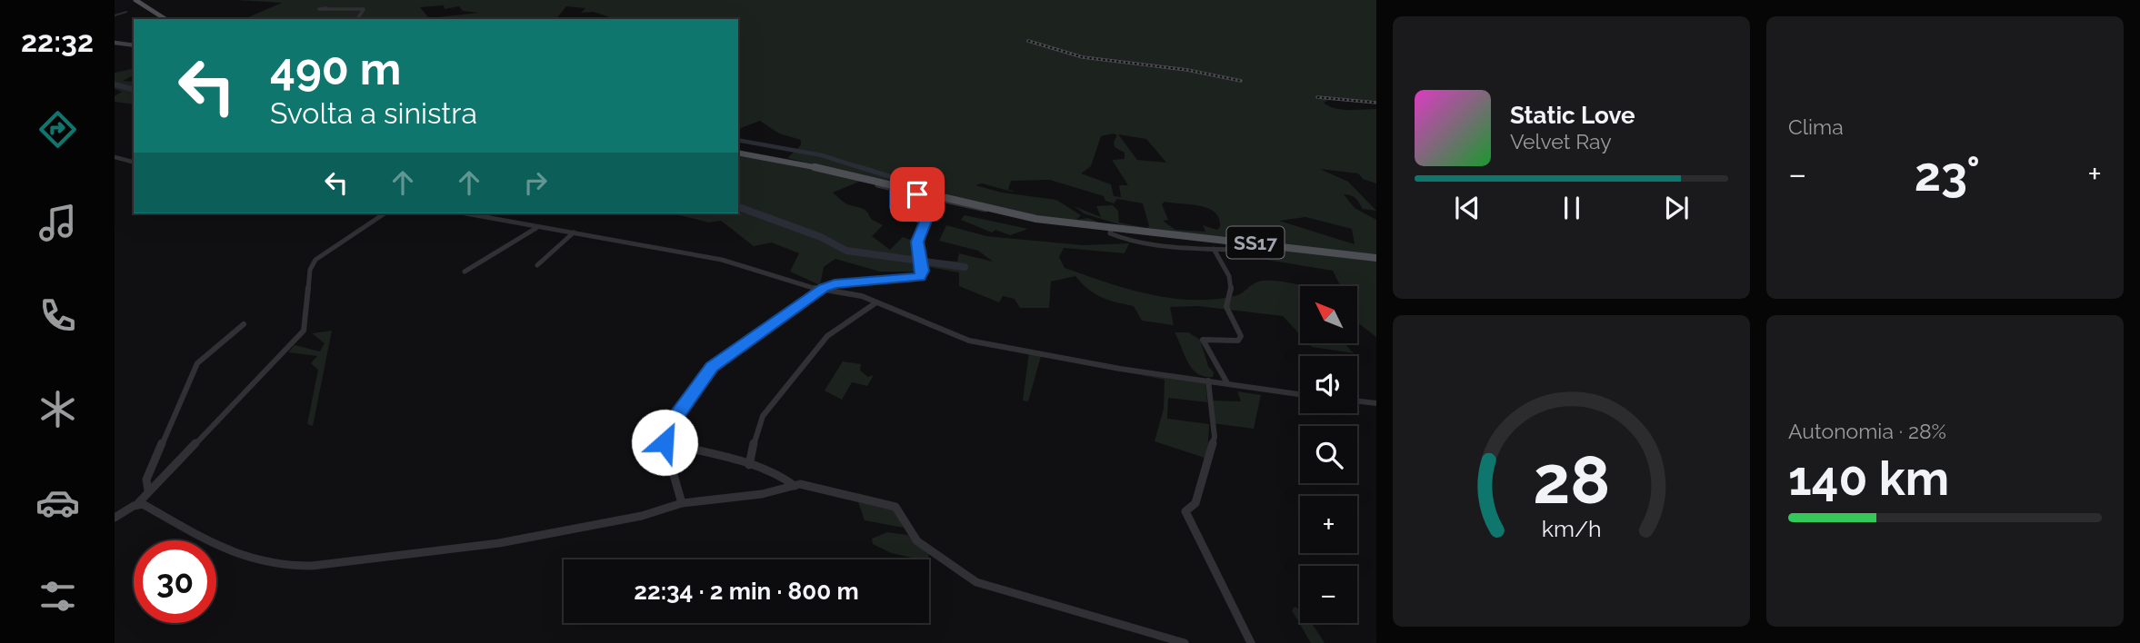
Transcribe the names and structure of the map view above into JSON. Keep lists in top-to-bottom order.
{
  "streets": {
    "main road": ["SS17"]
  },
  "north": "top left",
  "page": {
    "tabs": "22:32",
    "tile": [
      "Clima",
      ["Autonomia · 28%", "140 km"]
    ],
    "turn": ["490 m", "Svolta a sinistra"],
    "song": ["Static Love", "Velvet Ray"],
    "heat": ["−", "23°", "+"],
    "map_buttons": ["+", "−"],
    "limit": "30",
    "trip": "22:34 · 2 min · 800 m",
    "gauge": ["28", "km/h"]
  }
}
